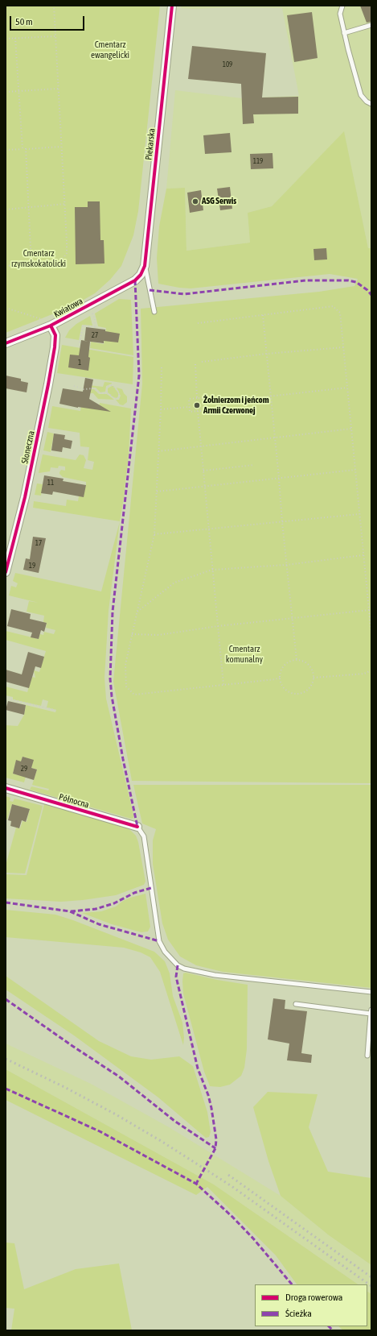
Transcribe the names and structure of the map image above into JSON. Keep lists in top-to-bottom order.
{
  "streets": {
    "street": [
      "Piekarska",
      "Kwiatowa",
      "Słoneczna",
      "Północna"
    ]
  },
  "crossings": [
    ["Piekarska", "Kwiatowa"],
    ["Kwiatowa", "Słoneczna"]
  ],
  "parks": ["Cmentarz ewangelicki", "Cmentarz rzymskokatolicki", "Cmentarz komunalny"],
  "places": ["ASG Serwis", "Żołnierzom i jeńcom Armii Czerwonej"],
  "house_numbers": [
    "109",
    "119",
    "27",
    "1",
    "11",
    "17",
    "19",
    "29"
  ],
  "legend": ["Droga rowerowa", "Ścieżka"],
  "scale_bar": "50 m"
}
